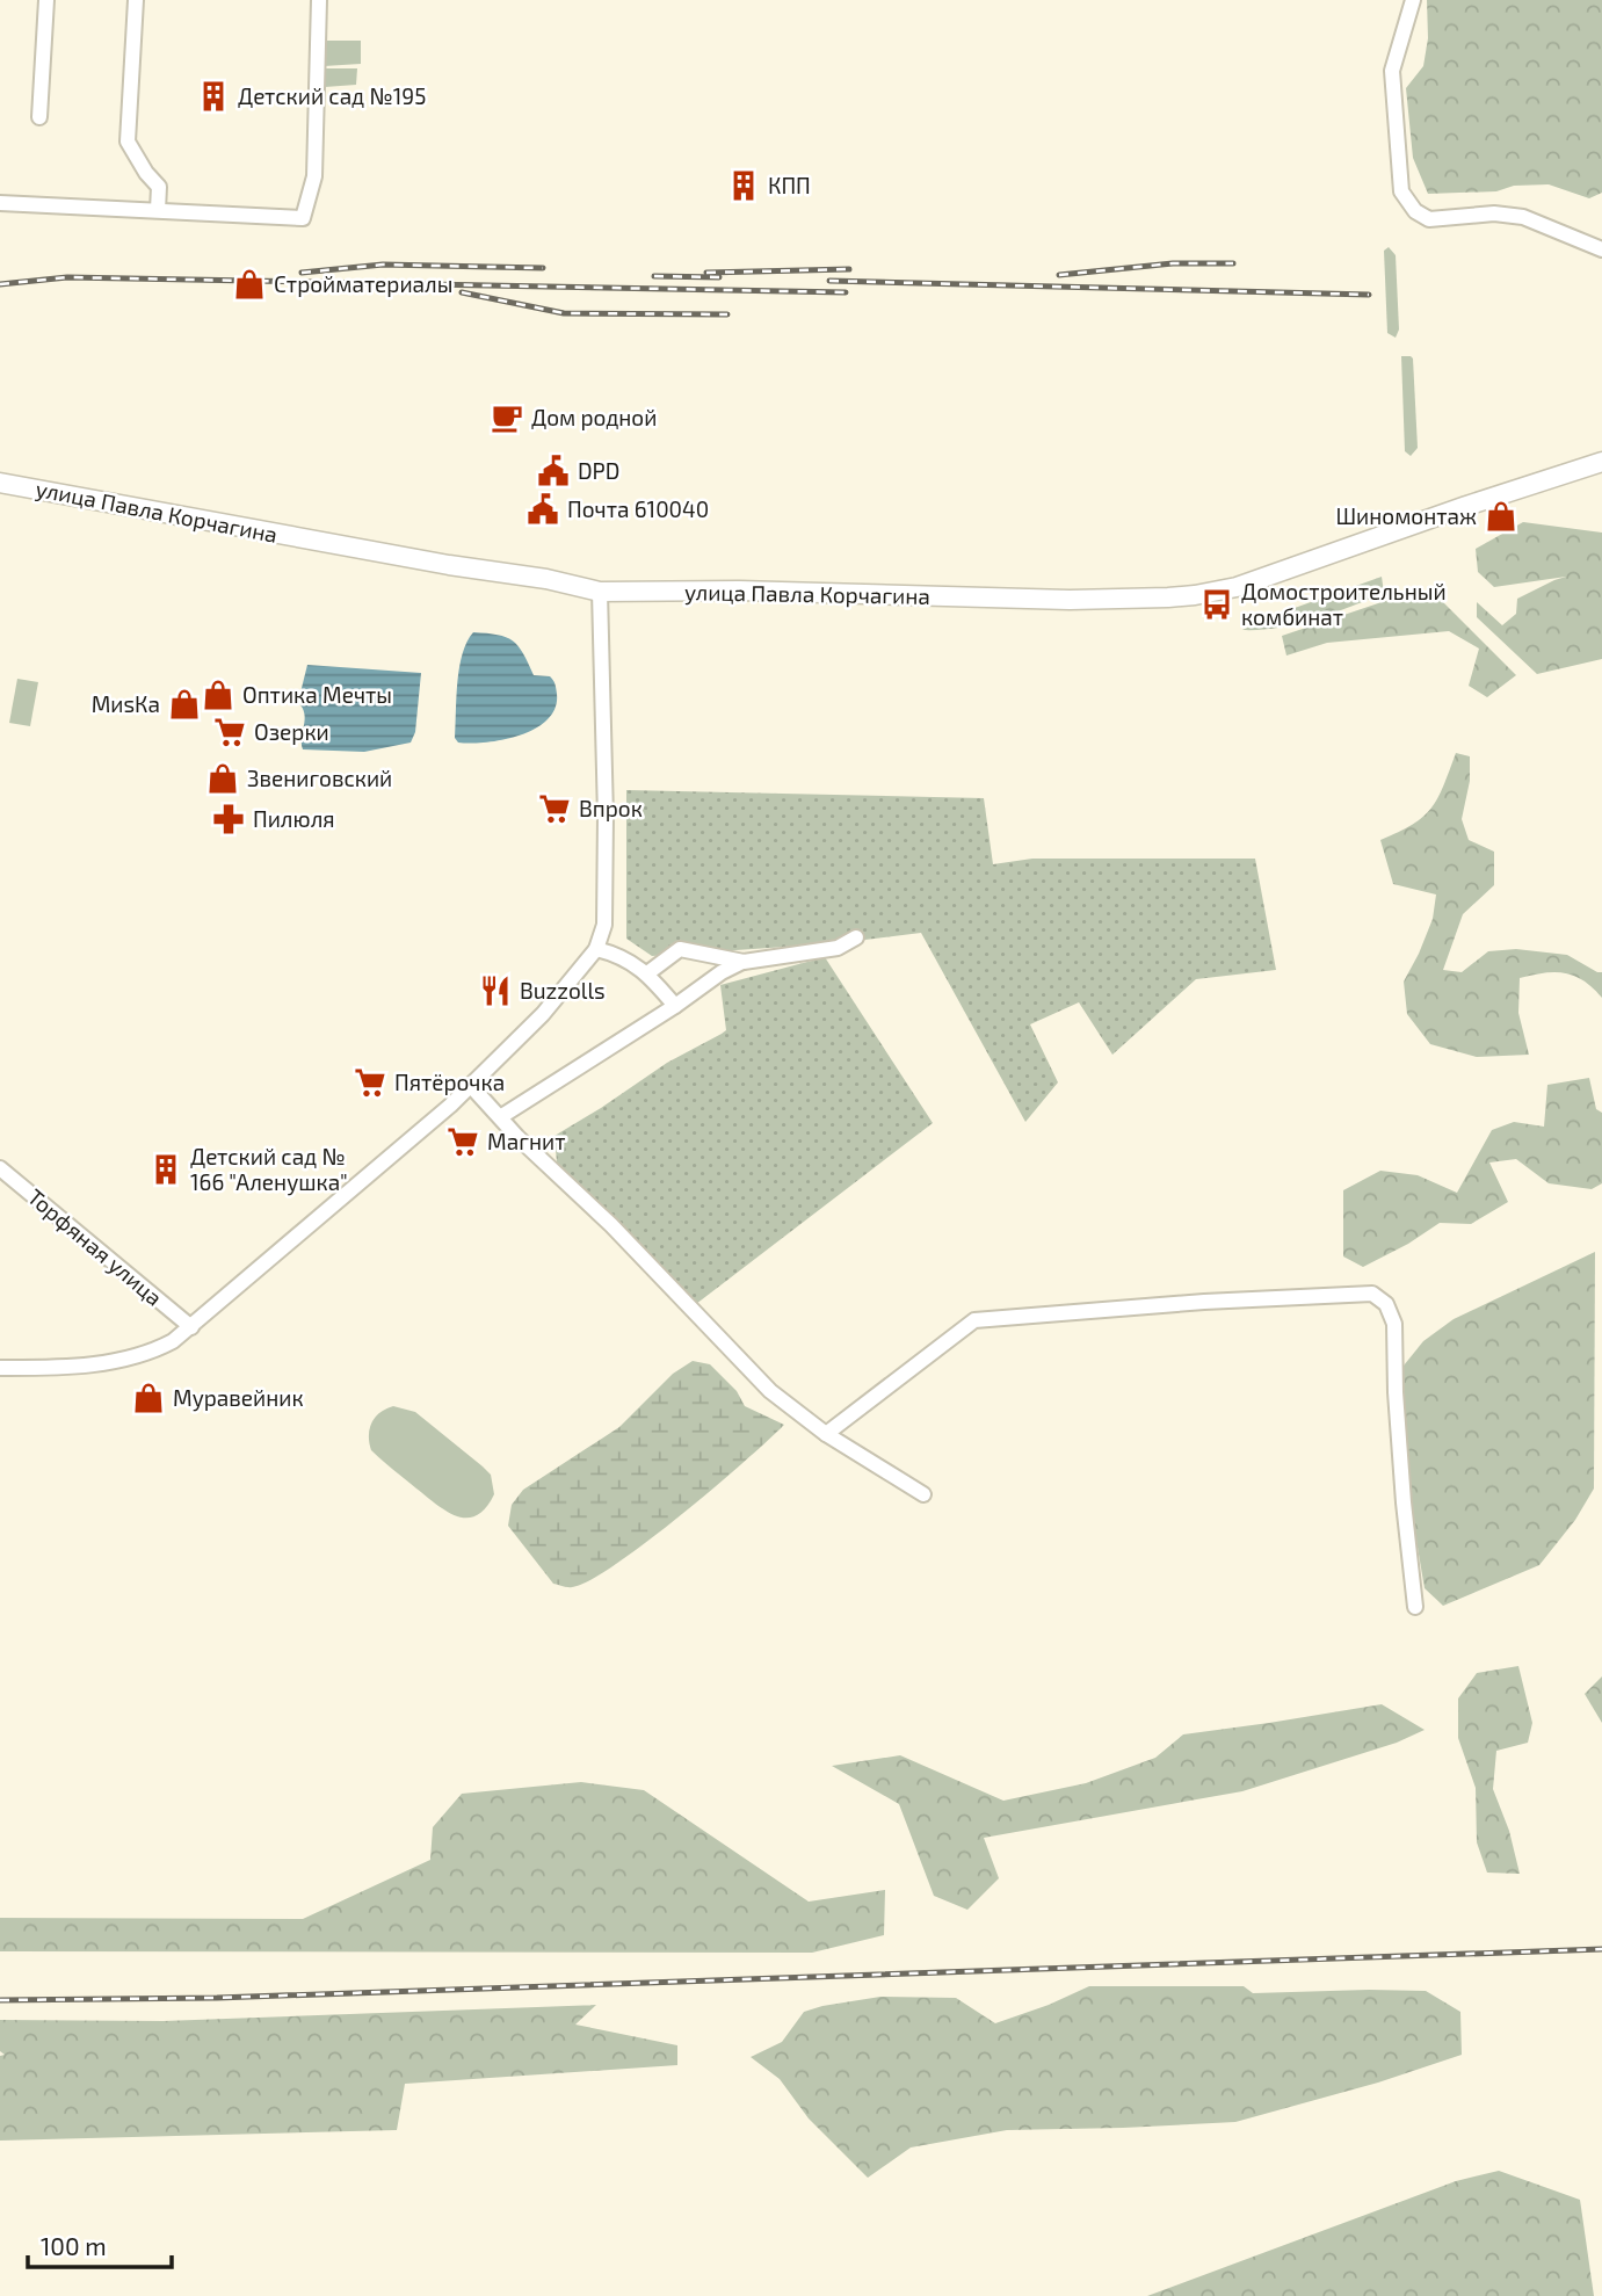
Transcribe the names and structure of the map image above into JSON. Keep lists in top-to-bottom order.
{
  "streets": {
    "main road": ["улица Павла Корчагина"],
    "street": ["Торфяная улица"]
  },
  "places": {
    "building": ["Детский сад №195", "КПП", "Детский сад № 166 \"Аленушка\""],
    "shop": [
      "Стройматериалы",
      "Шиномонтаж",
      "Оптика Мечты",
      "МиsКа",
      "Звениговский",
      "Муравейник"
    ],
    "cafe": ["Дом родной"],
    "public building": ["DPD", "Почта 610040"],
    "bus stop": ["Домостроительный комбинат"],
    "supermarket": [
      "Озерки",
      "Впрок",
      "Пятёрочка",
      "Магнит"
    ],
    "pharmacy": ["Пилюля"],
    "restaurant": ["Buzzolls"]
  },
  "scale_bar": "100 m"
}
